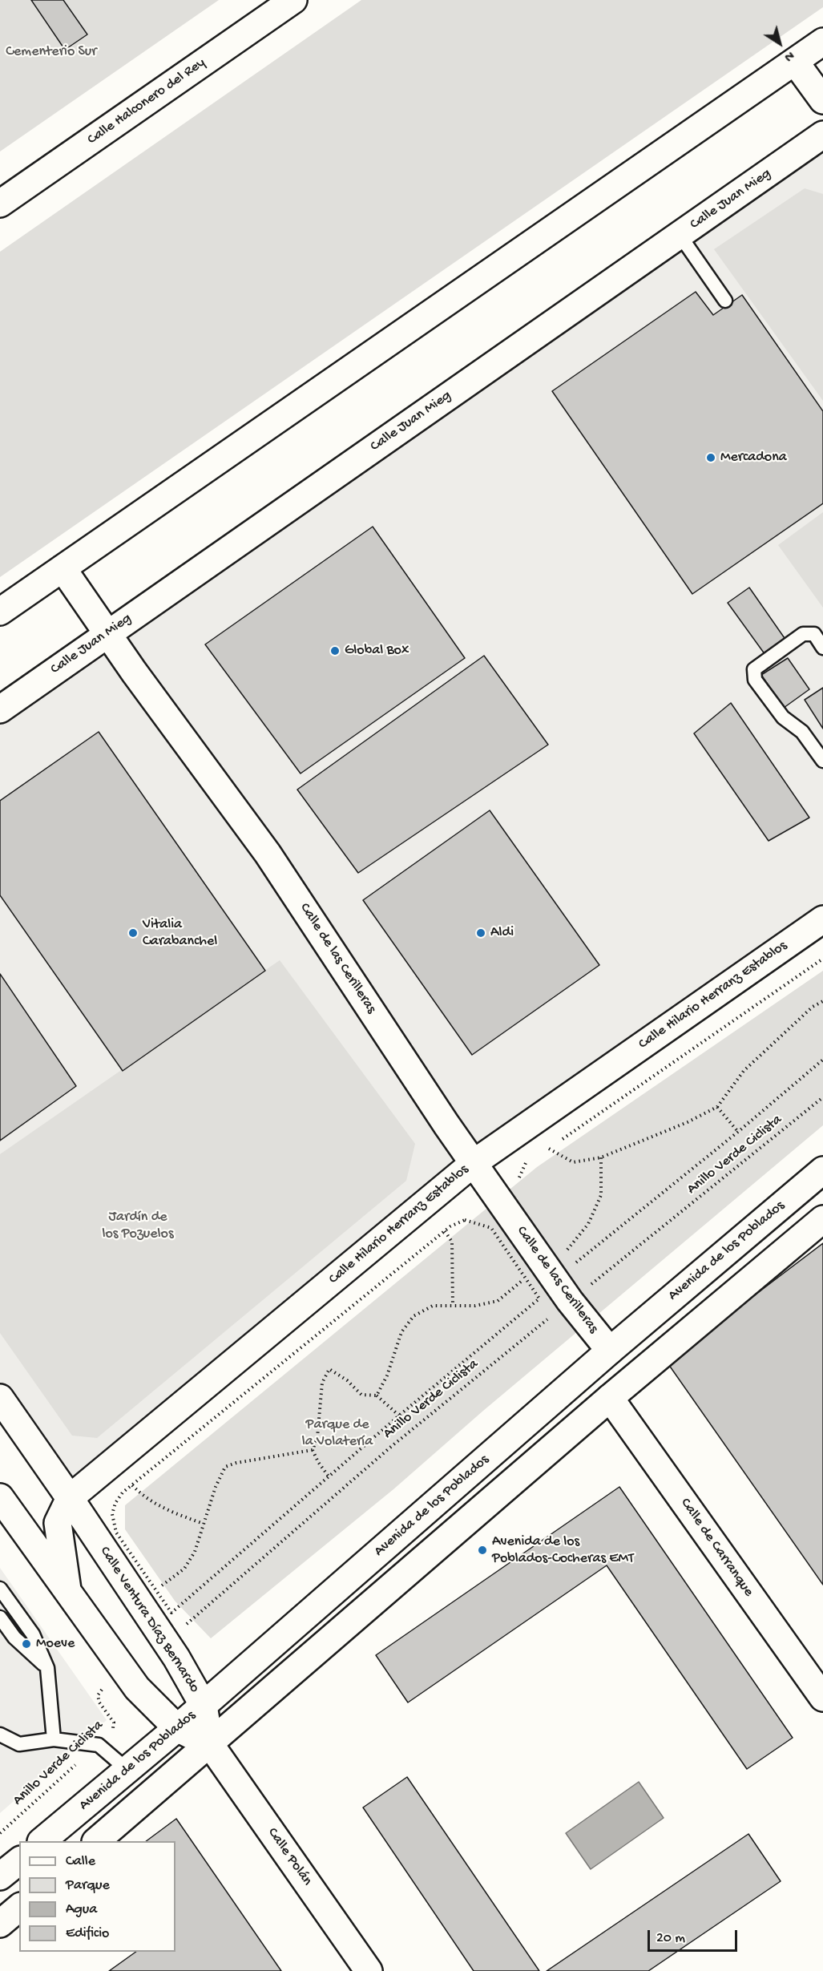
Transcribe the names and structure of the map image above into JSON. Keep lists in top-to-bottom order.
{
  "streets": {
    "street": [
      "Calle Halconero del Rey",
      "Calle Juan Mieg",
      "Calle de las Cerilleras",
      "Calle Hilario Herranz Establos",
      "Avenida de los Poblados",
      "Calle de Carranque",
      "Calle Ventura Díaz Bernardo",
      "Calle Polán"
    ],
    "path": ["Anillo Verde Ciclista"]
  },
  "crossings": [
    ["Calle Juan Mieg", "Calle de las Cerilleras"],
    ["Calle de las Cerilleras", "Calle Hilario Herranz Establos"],
    ["Calle de las Cerilleras", "Anillo Verde Ciclista"],
    ["Calle de las Cerilleras", "Avenida de los Poblados"],
    ["Calle Hilario Herranz Establos", "Calle Ventura Díaz Bernardo"],
    ["Anillo Verde Ciclista", "Calle Ventura Díaz Bernardo"],
    ["Avenida de los Poblados", "Calle Ventura Díaz Bernardo"],
    ["Calle Ventura Díaz Bernardo", "Calle Polán"]
  ],
  "parks": ["Cementerio Sur", "Jardín de los Pozuelos", "Parque de la Volatería"],
  "places": [
    "Mercadona",
    "Global Box",
    "Vitalia Carabanchel",
    "Aldi",
    "Avenida de los Poblados-Cocheras EMT",
    "Moeve"
  ],
  "legend": [
    "Calle",
    "Parque",
    "Agua",
    "Edificio"
  ],
  "scale_bar": "20 m",
  "north": "bottom right"
}
